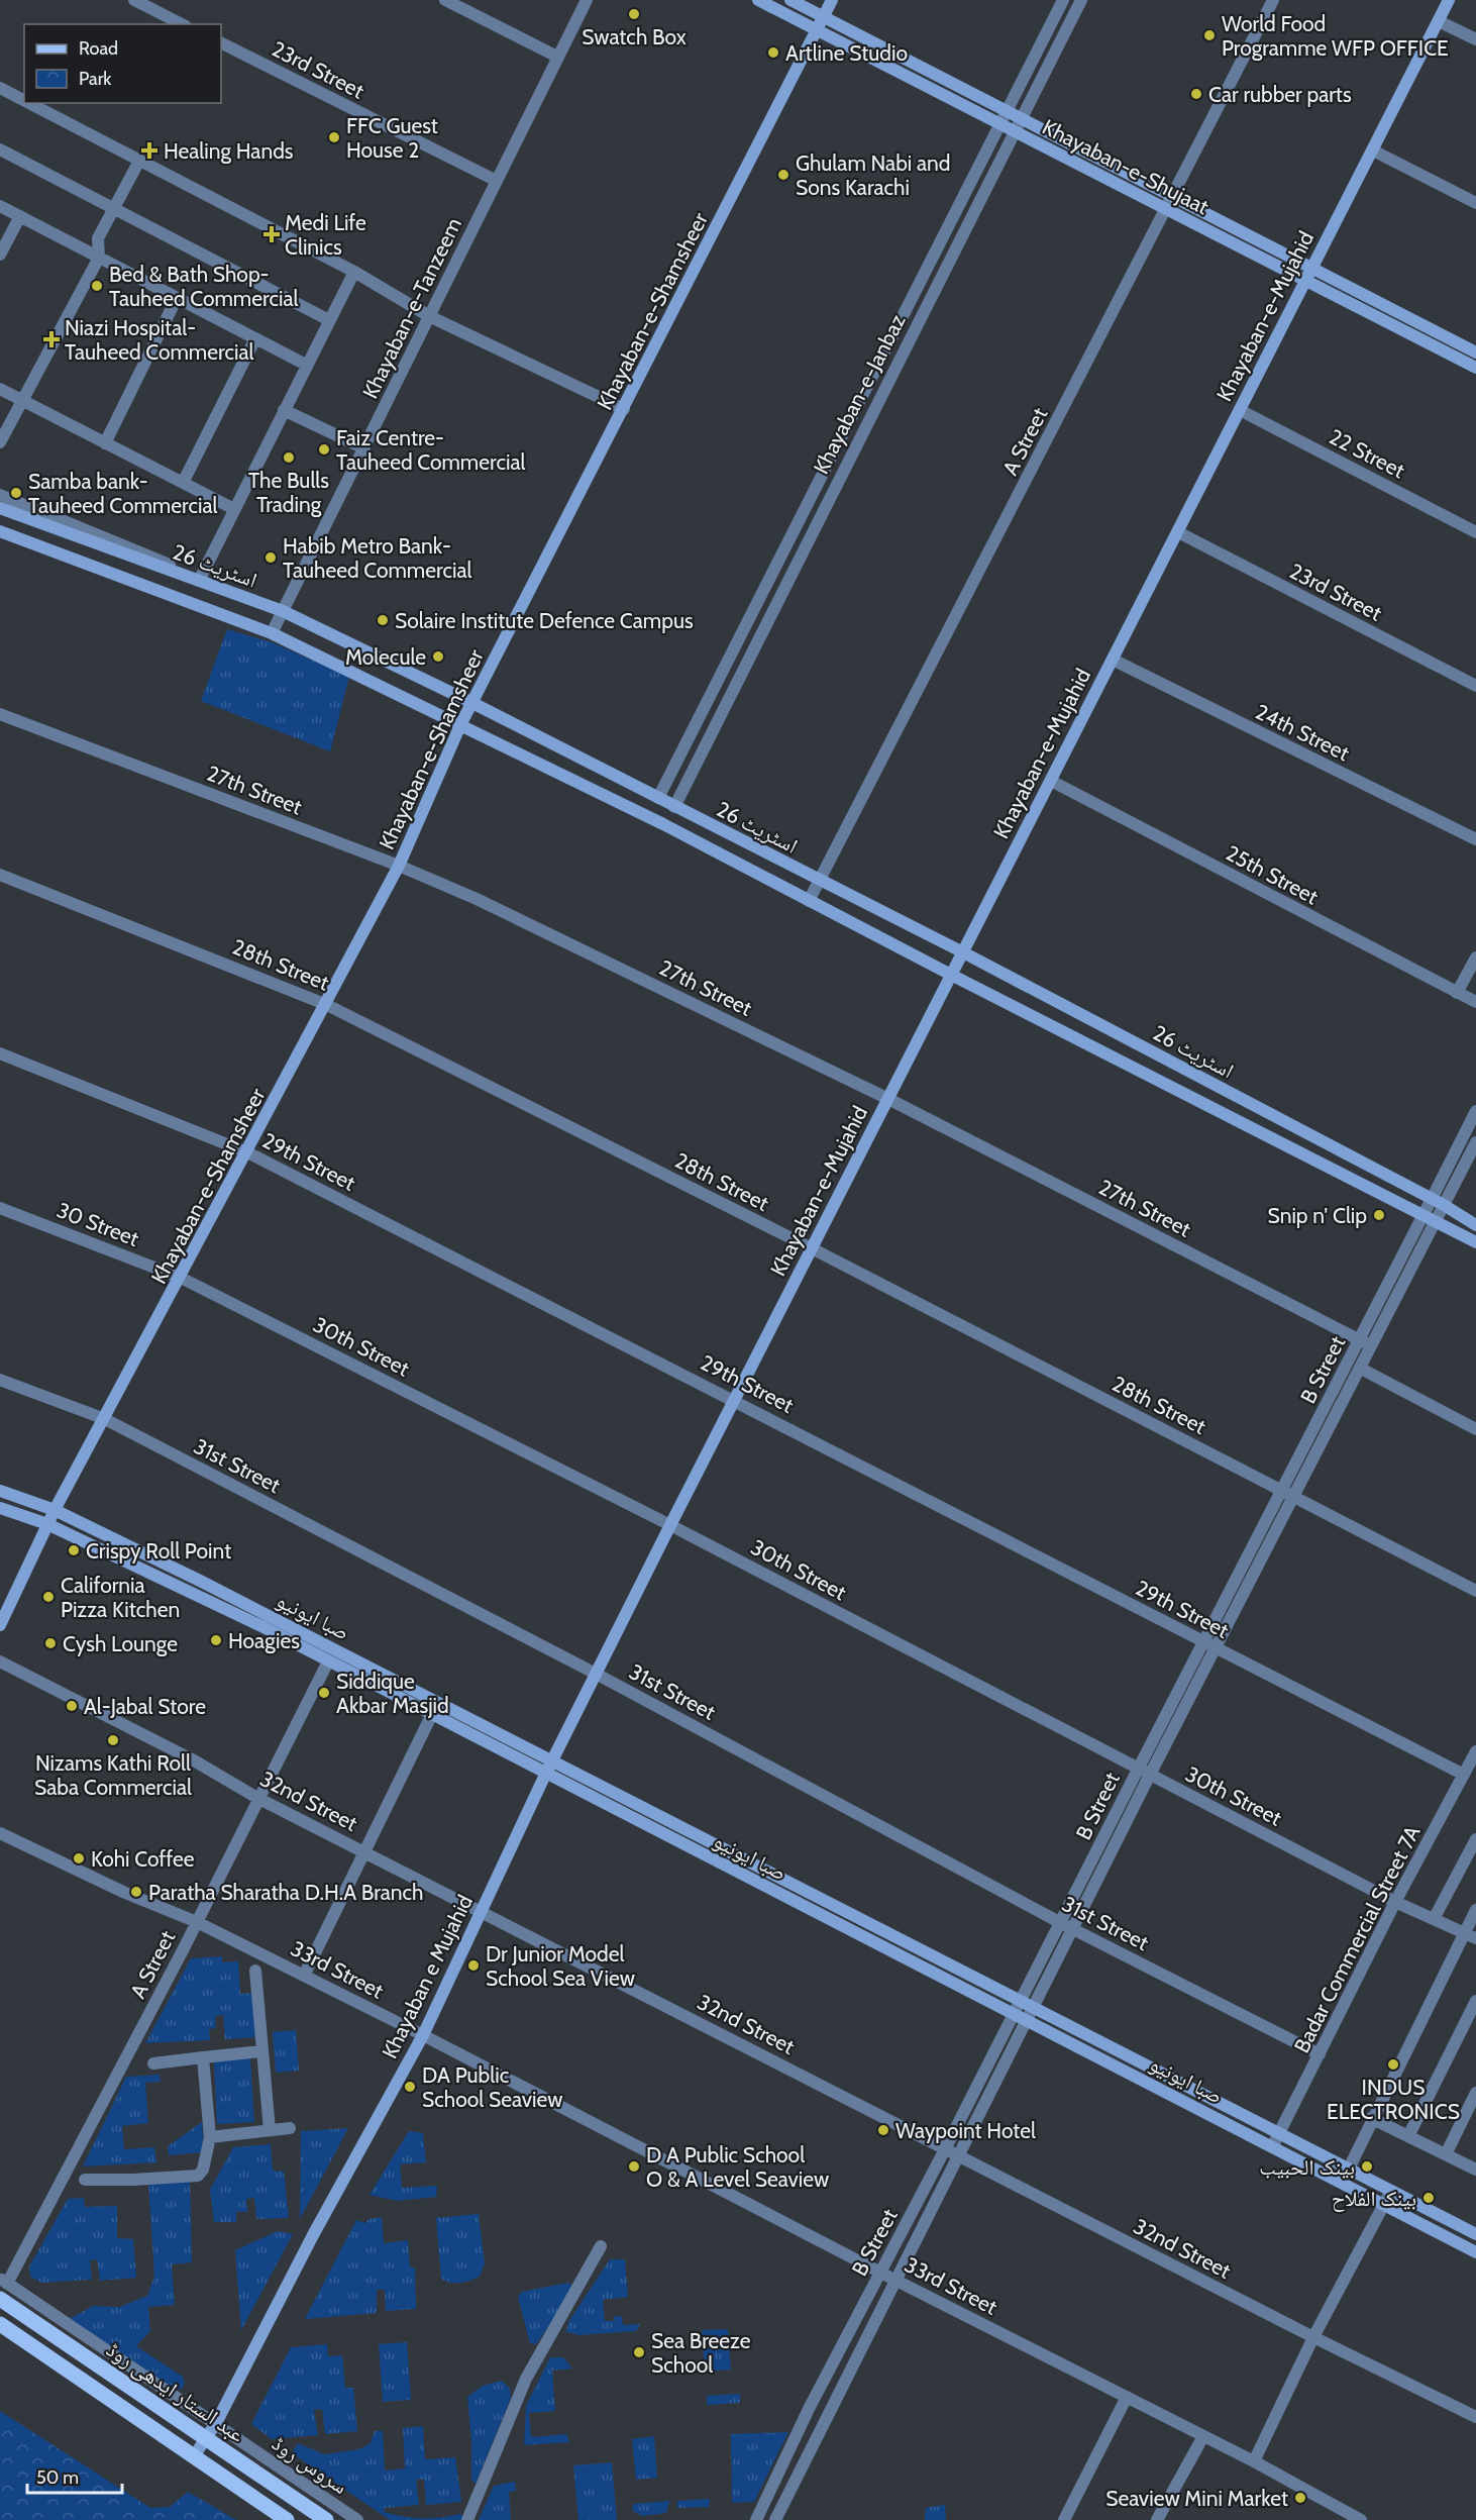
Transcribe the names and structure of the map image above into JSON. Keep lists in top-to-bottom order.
{
  "streets": {
    "main road": [
      "Khayaban-e-Shujaat",
      "Khayaban-e-Shamsheer",
      "Khayaban-e-Mujahid",
      "اسٹریٹ 26",
      "صبا ایونیو",
      "Khayaban e Mujahid",
      "عبد الستار ایدھی روڈ"
    ],
    "street": [
      "23rd Street",
      "Khayaban-e-Tanzeem",
      "Khayaban-e-Janbaz",
      "A Street",
      "22 Street",
      "24th Street",
      "27th Street",
      "25th Street",
      "28th Street",
      "29th Street",
      "30 Street",
      "30th Street",
      "B Street",
      "31st Street",
      "32nd Street",
      "Badar Commercial Street 7A",
      "33rd Street",
      "سروس روڈ"
    ]
  },
  "crossings": [
    ["23rd Street", "Khayaban-e-Tanzeem"],
    ["23rd Street", "Khayaban-e-Mujahid"],
    ["Khayaban-e-Shujaat", "Khayaban-e-Shamsheer"],
    ["Khayaban-e-Shujaat", "Khayaban-e-Mujahid"],
    ["Khayaban-e-Shujaat", "Khayaban-e-Janbaz"],
    ["Khayaban-e-Shujaat", "A Street"],
    ["Khayaban-e-Tanzeem", "اسٹریٹ 26"],
    ["Khayaban-e-Shamsheer", "اسٹریٹ 26"],
    ["Khayaban-e-Shamsheer", "27th Street"],
    ["Khayaban-e-Shamsheer", "28th Street"],
    ["Khayaban-e-Shamsheer", "29th Street"],
    ["Khayaban-e-Shamsheer", "30 Street"],
    ["Khayaban-e-Shamsheer", "30th Street"],
    ["Khayaban-e-Shamsheer", "31st Street"],
    ["Khayaban-e-Shamsheer", "صبا ایونیو"],
    ["Khayaban-e-Mujahid", "22 Street"],
    ["Khayaban-e-Mujahid", "اسٹریٹ 26"],
    ["Khayaban-e-Mujahid", "24th Street"],
    ["Khayaban-e-Mujahid", "27th Street"],
    ["Khayaban-e-Mujahid", "25th Street"],
    ["Khayaban-e-Mujahid", "28th Street"],
    ["Khayaban-e-Mujahid", "29th Street"],
    ["Khayaban-e-Mujahid", "30th Street"],
    ["Khayaban-e-Mujahid", "Khayaban e Mujahid"],
    ["Khayaban-e-Janbaz", "اسٹریٹ 26"],
    ["A Street", "اسٹریٹ 26"],
    ["A Street", "صبا ایونیو"],
    ["A Street", "32nd Street"],
    ["A Street", "33rd Street"],
    ["A Street", "سروس روڈ"],
    ["اسٹریٹ 26", "B Street"],
    ["27th Street", "B Street"],
    ["28th Street", "B Street"],
    ["29th Street", "B Street"],
    ["29th Street", "Badar Commercial Street 7A"],
    ["30 Street", "30th Street"],
    ["30th Street", "B Street"],
    ["30th Street", "Badar Commercial Street 7A"],
    ["30th Street", "Khayaban e Mujahid"],
    ["B Street", "31st Street"],
    ["B Street", "صبا ایونیو"],
    ["B Street", "32nd Street"],
    ["B Street", "33rd Street"],
    ["31st Street", "Badar Commercial Street 7A"],
    ["31st Street", "Khayaban e Mujahid"],
    ["صبا ایونیو", "Badar Commercial Street 7A"],
    ["صبا ایونیو", "Khayaban e Mujahid"],
    ["32nd Street", "Khayaban e Mujahid"],
    ["33rd Street", "Khayaban e Mujahid"],
    ["Khayaban e Mujahid", "عبد الستار ایدھی روڈ"],
    ["Khayaban e Mujahid", "سروس روڈ"]
  ],
  "places": {
    "other": [
      "Swatch Box",
      "World Food Programme WFP OFFICE",
      "Artline Studio",
      "Car rubber parts",
      "FFC Guest House 2",
      "Ghulam Nabi and Sons Karachi",
      "Bed & Bath Shop- Tauheed Commercial",
      "Faiz Centre- Tauheed Commercial",
      "The Bulls Trading",
      "Samba bank- Tauheed Commercial",
      "Habib Metro Bank- Tauheed Commercial",
      "Solaire Institute Defence Campus",
      "Molecule",
      "Snip n' Clip",
      "Crispy Roll Point",
      "California Pizza Kitchen",
      "Hoagies",
      "Cysh Lounge",
      "Siddique Akbar Masjid",
      "Al-Jabal Store",
      "Nizams Kathi Roll Saba Commercial",
      "Kohi Coffee",
      "Paratha Sharatha D.H.A Branch",
      "Dr Junior Model School Sea View",
      "INDUS ELECTRONICS",
      "DA Public School Seaview",
      "Waypoint Hotel",
      "D A Public School O & A Level Seaview",
      "بينک الحبيب",
      "بینک الفلاح",
      "Sea Breeze School",
      "Seaview Mini Market"
    ],
    "health": ["Healing Hands", "Medi Life Clinics", "Niazi Hospital- Tauheed Commercial"]
  },
  "legend": ["Road", "Park"],
  "scale_bar": "50 m"
}
